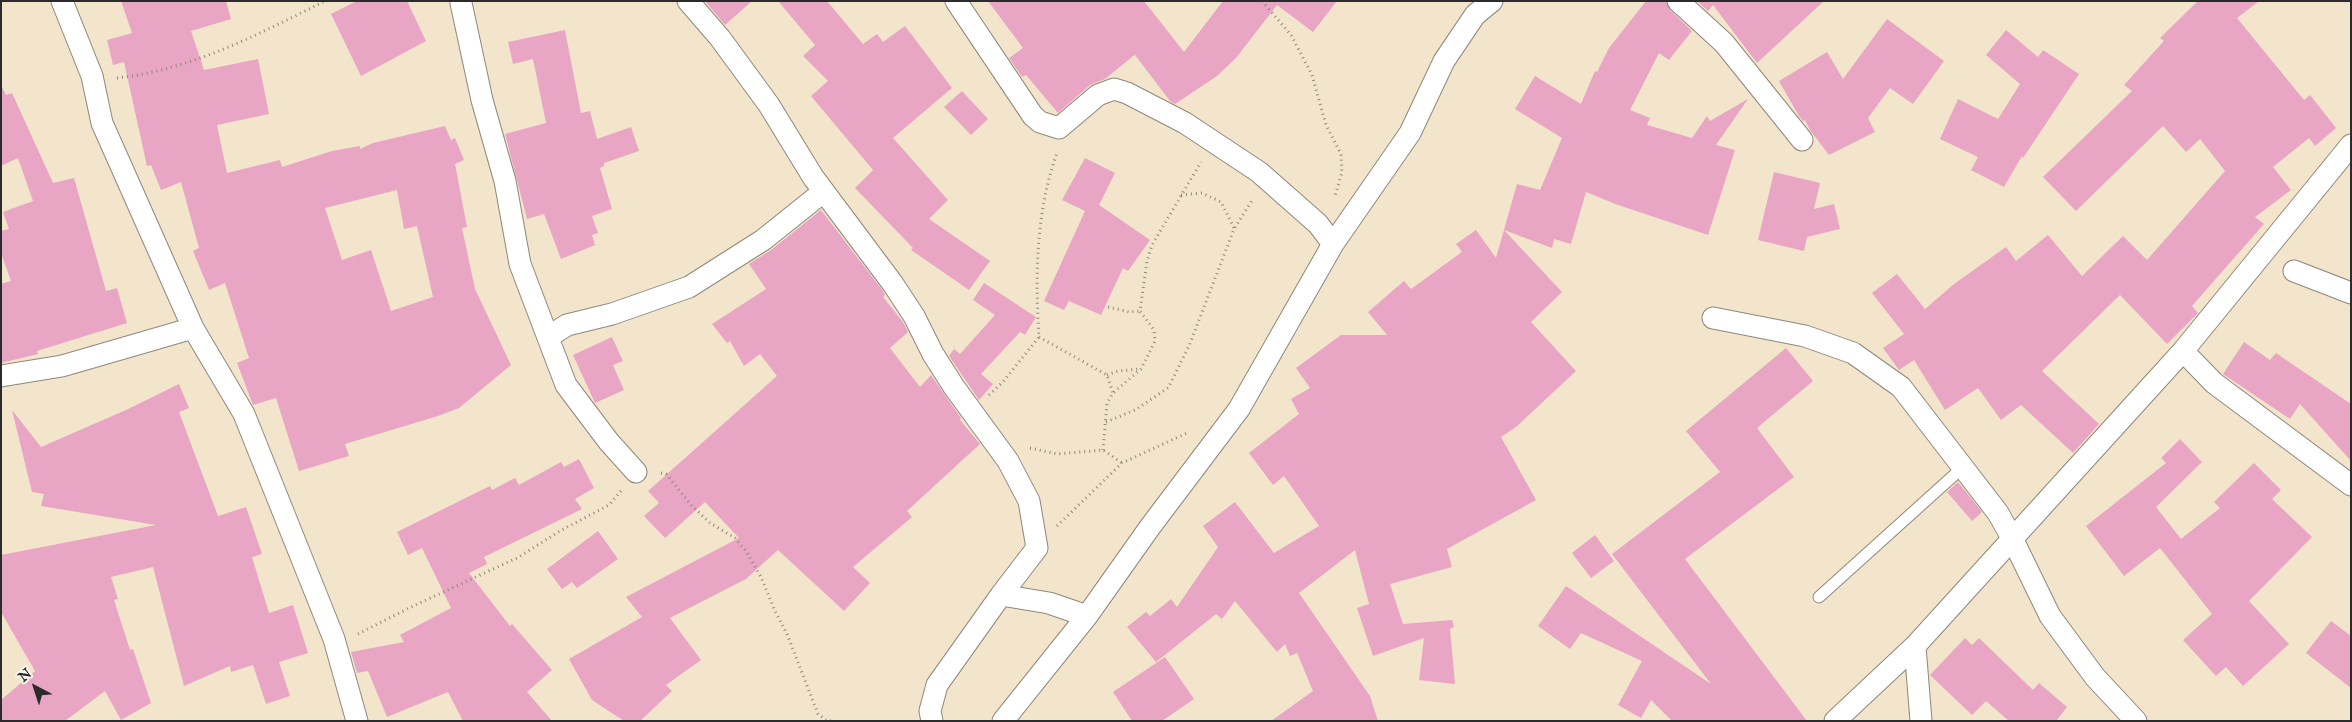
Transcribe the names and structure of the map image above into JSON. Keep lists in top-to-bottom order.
{
  "north": "top left"
}
